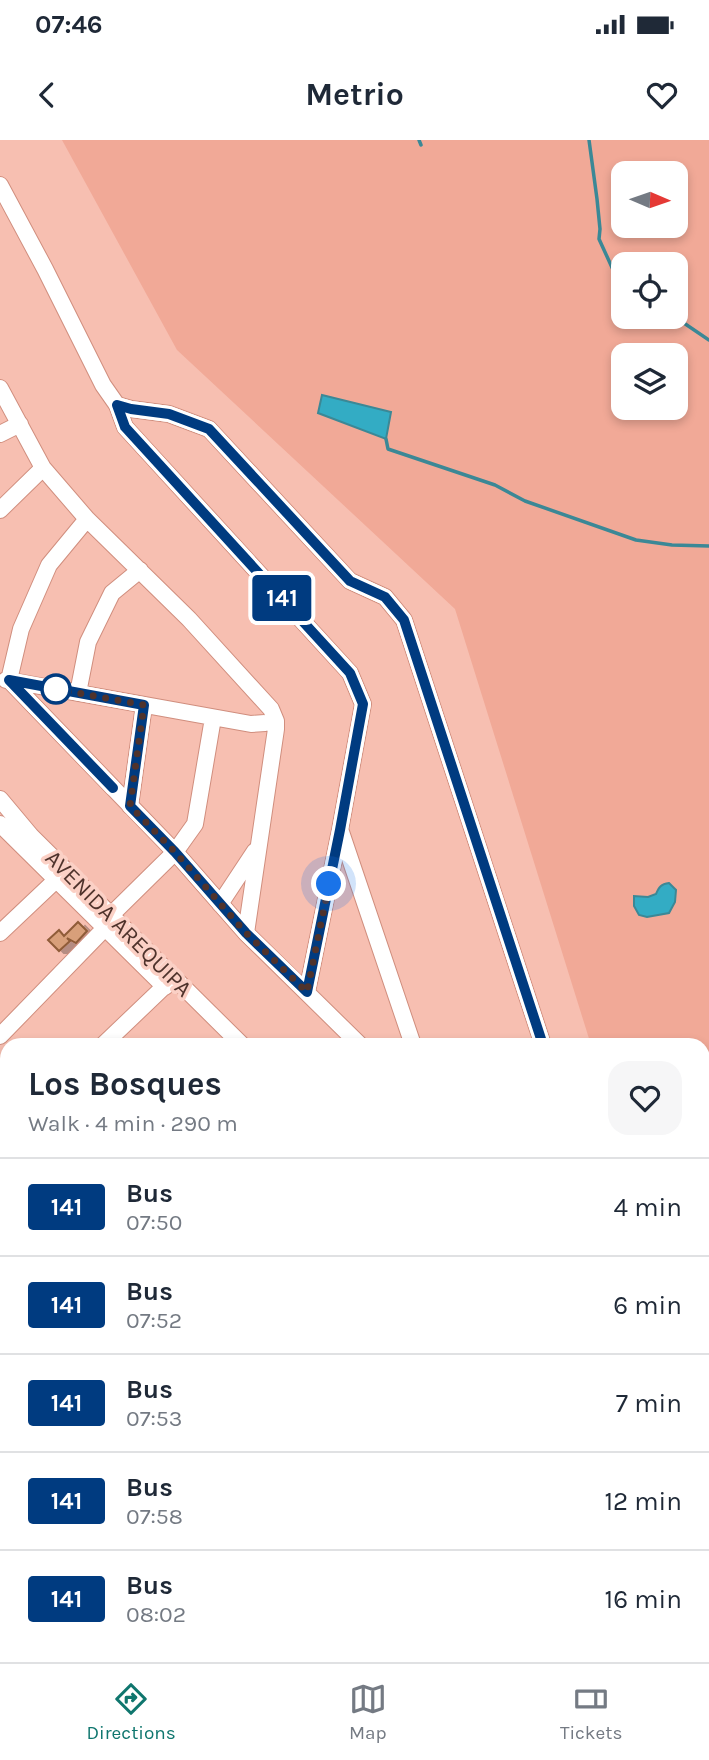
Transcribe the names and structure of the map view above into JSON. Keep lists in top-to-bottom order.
{
  "streets": {
    "street": ["AVENIDA AREQUIPA"]
  },
  "lines": ["bus line 141"],
  "north": "right",
  "page": {
    "status": "07:46",
    "header": "Metrio",
    "on_map": "141",
    "heading": ["Los Bosques", "Walk · 4 min · 290 m"],
    "list": [
      {
        "mark": "141",
        "name": "Bus",
        "note": "07:50",
        "value": "4 min"
      },
      {
        "mark": "141",
        "name": "Bus",
        "note": "07:52",
        "value": "6 min"
      },
      {
        "mark": "141",
        "name": "Bus",
        "note": "07:53",
        "value": "7 min"
      },
      {
        "mark": "141",
        "name": "Bus",
        "note": "07:58",
        "value": "12 min"
      },
      {
        "mark": "141",
        "name": "Bus",
        "note": "08:02",
        "value": "16 min"
      }
    ],
    "tabs": ["Directions", "Map", "Tickets"]
  }
}
